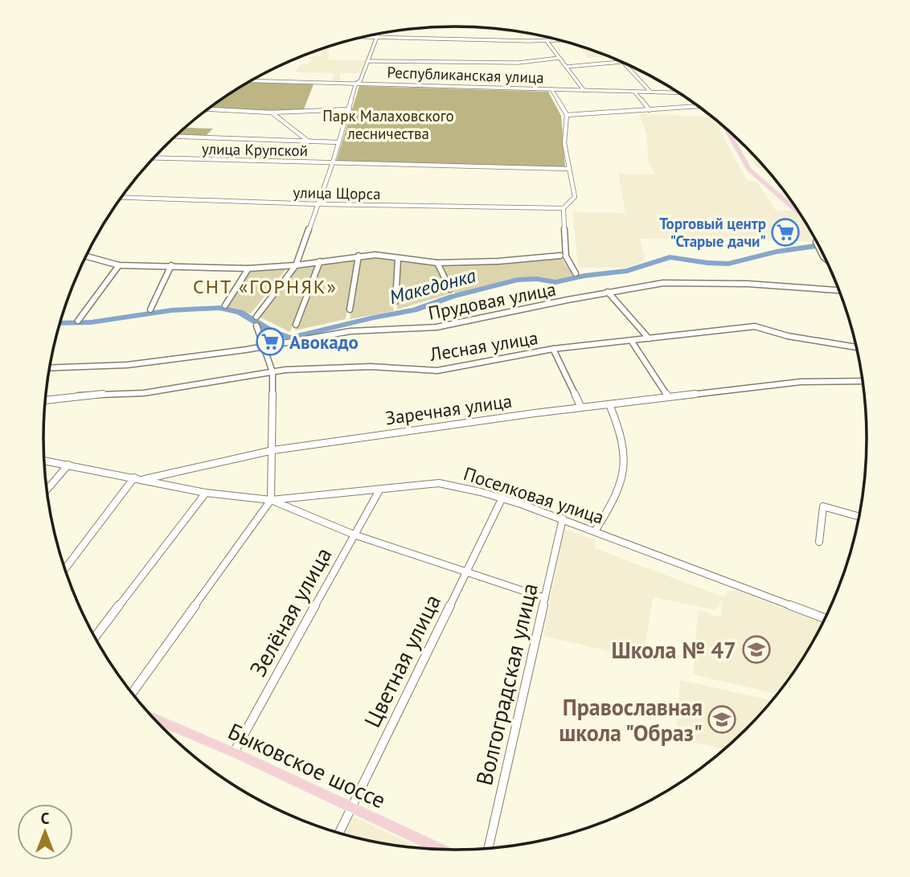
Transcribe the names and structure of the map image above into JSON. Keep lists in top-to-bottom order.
{
  "streets": {
    "main road": ["Быковское шоссе"],
    "street": [
      "Республиканская улица",
      "улица Крупской",
      "улица Щорса",
      "Прудовая улица",
      "Лесная улица",
      "Заречная улица",
      "Поселковая улица",
      "Зелёная улица",
      "Цветная улица",
      "Волгоградская улица"
    ]
  },
  "crossings": [
    ["Заречная улица", "Поселковая улица"],
    ["Поселковая улица", "Зелёная улица"],
    ["Поселковая улица", "Цветная улица"],
    ["Поселковая улица", "Волгоградская улица"],
    ["Зелёная улица", "Быковское шоссе"],
    ["Цветная улица", "Быковское шоссе"]
  ],
  "districts": ["СНТ «ГОРНЯК»"],
  "water": ["Македонка"],
  "parks": ["Парк Малаховского лесничества"],
  "places": {
    "supermarket": ["Торговый центр \"Старые дачи\"", "Авокадо"],
    "school or university": ["Школа № 47", "Православная школа \"Образ\""]
  },
  "north": "top"
}
